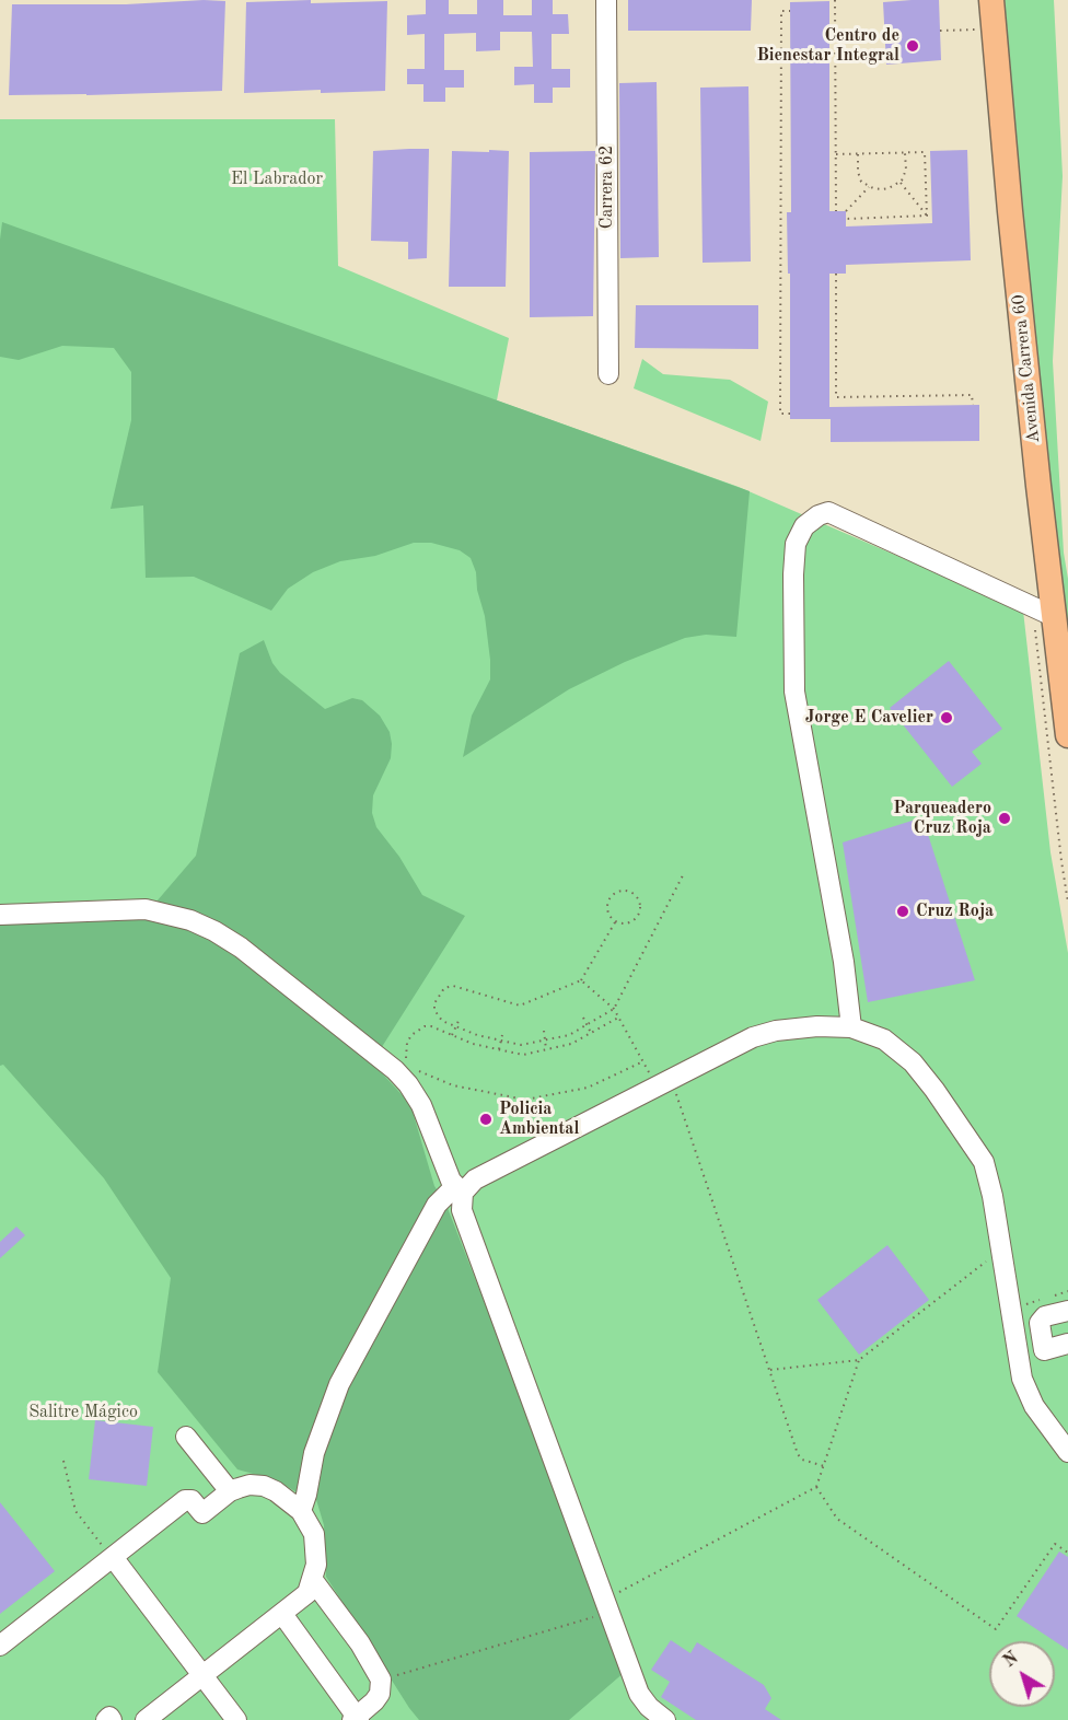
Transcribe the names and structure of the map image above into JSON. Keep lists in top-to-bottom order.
{
  "streets": {
    "main road": ["Avenida Carrera 60"],
    "street": ["Carrera 62"]
  },
  "parks": ["El Labrador", "Salitre Mágico"],
  "places": [
    "Centro de Bienestar Integral",
    "Jorge E Cavelier",
    "Parqueadero Cruz Roja",
    "Cruz Roja",
    "Policia Ambiental"
  ],
  "north": "top left"
}
